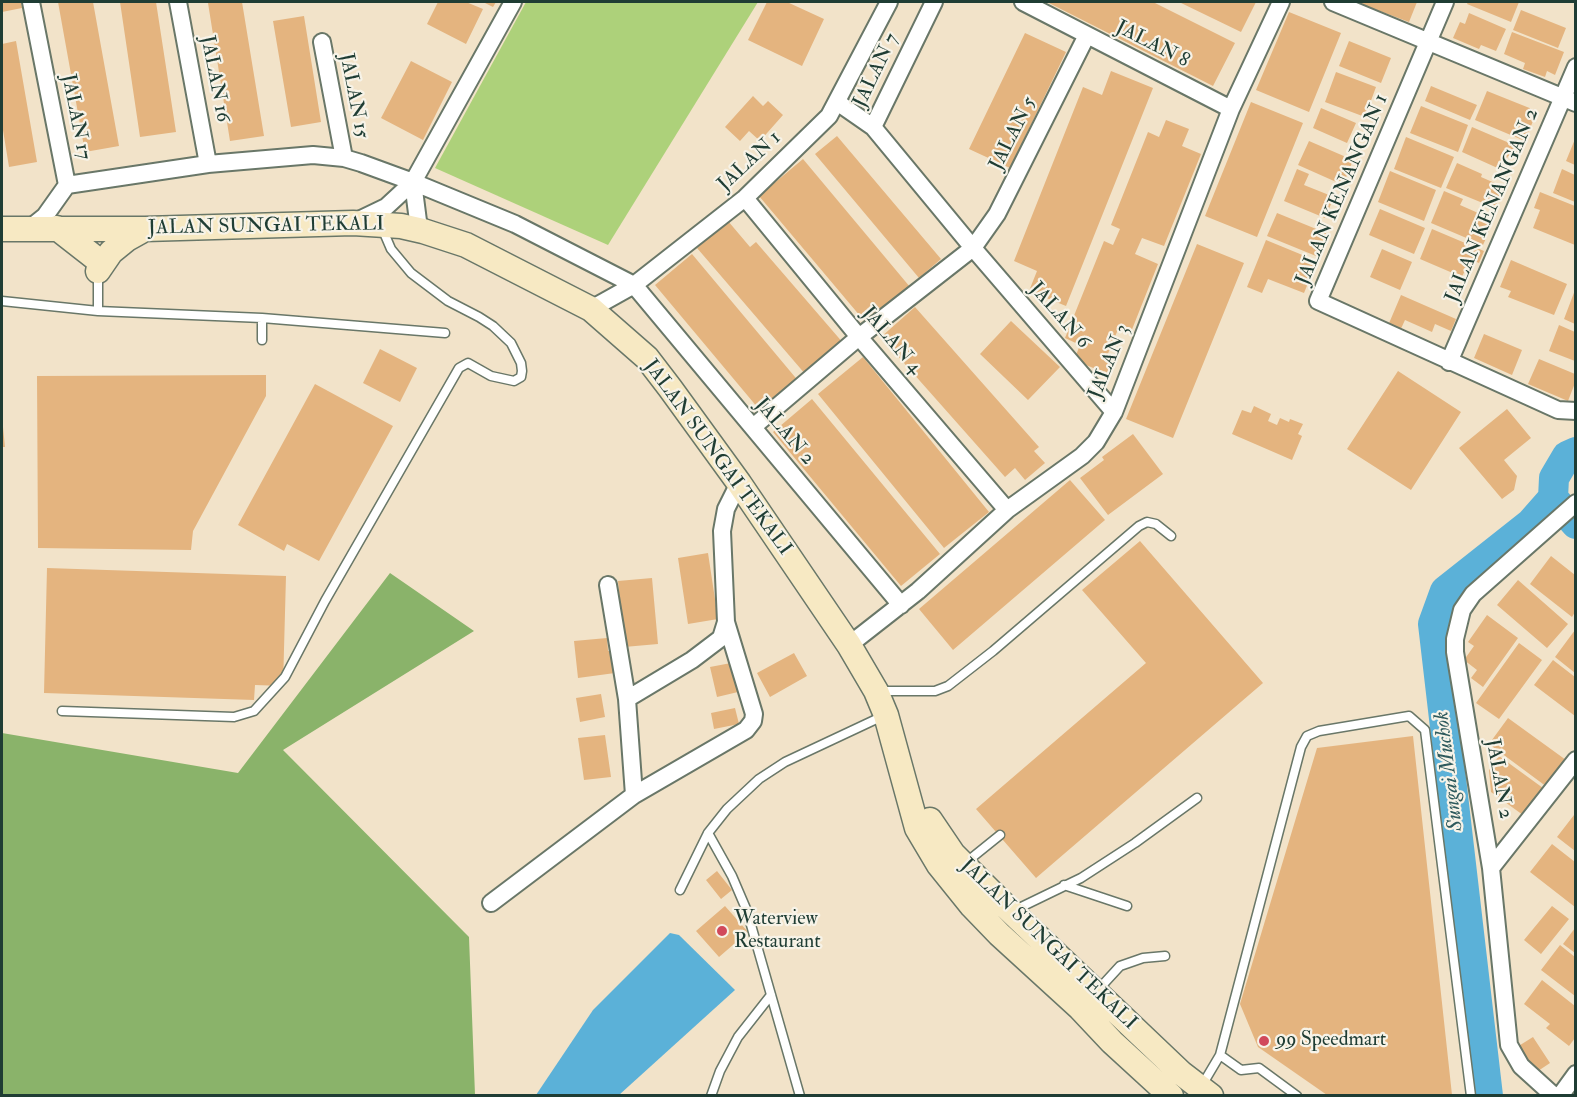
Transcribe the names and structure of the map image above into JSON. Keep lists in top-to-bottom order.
{
  "streets": {
    "street": [
      "JALAN 8",
      "JALAN 7",
      "JALAN 16",
      "JALAN 15",
      "JALAN 17",
      "JALAN 5",
      "JALAN 1",
      "JALAN KENANGAN 1",
      "JALAN KENANGAN 2",
      "JALAN SUNGAI TEKALI",
      "JALAN 6",
      "JALAN 4",
      "JALAN 3",
      "JALAN 2"
    ]
  },
  "crossings": [
    ["JALAN 8", "JALAN 5"],
    ["JALAN 8", "JALAN 3"],
    ["JALAN 7", "JALAN 6"],
    ["JALAN 5", "JALAN 6"],
    ["JALAN 1", "JALAN SUNGAI TEKALI"],
    ["JALAN 1", "JALAN 6"],
    ["JALAN 1", "JALAN 4"],
    ["JALAN 1", "JALAN 2"],
    ["JALAN KENANGAN 1", "JALAN KENANGAN 2"],
    ["JALAN SUNGAI TEKALI", "JALAN 3"],
    ["JALAN 6", "JALAN 3"],
    ["JALAN 4", "JALAN 3"],
    ["JALAN 3", "JALAN 2"]
  ],
  "water": ["Sungai Muchok"],
  "places": ["Waterview Restaurant", "99 Speedmart"]
}
